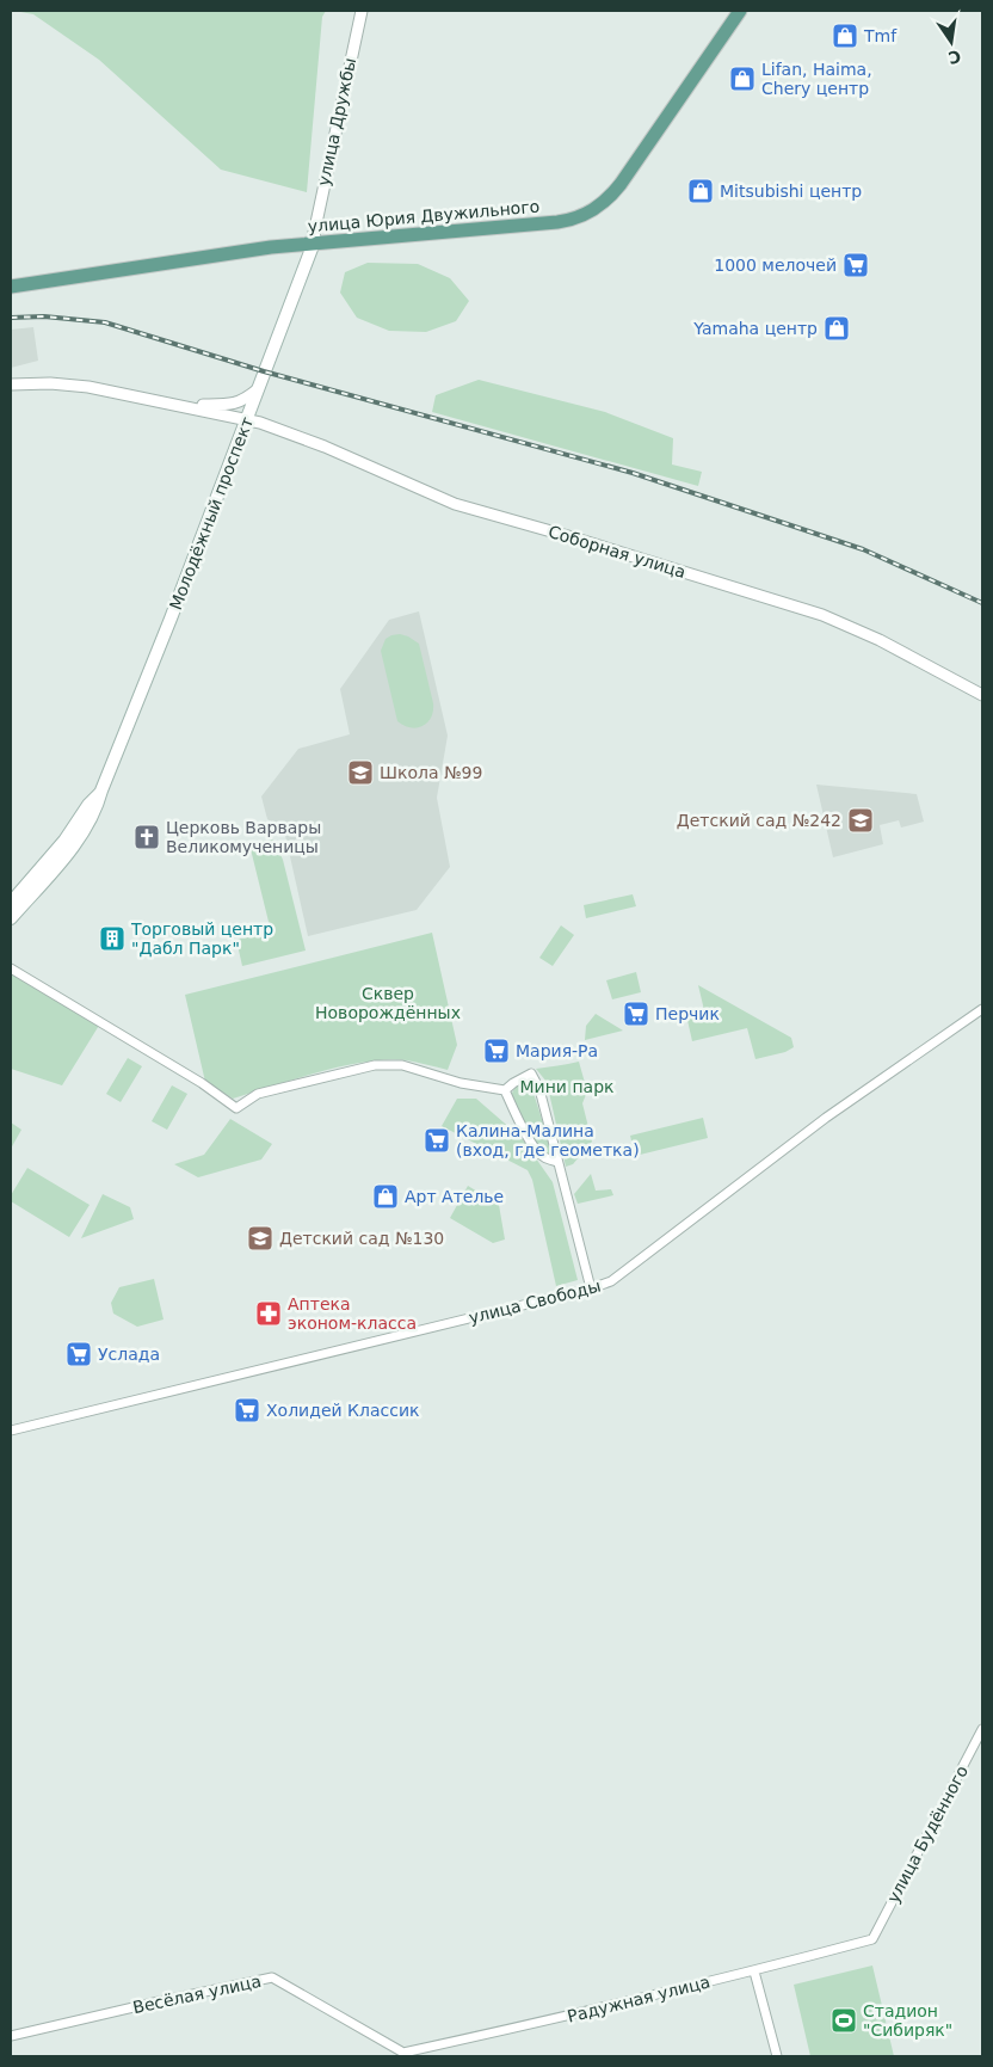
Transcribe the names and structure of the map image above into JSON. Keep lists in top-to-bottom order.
{
  "streets": {
    "main road": ["улица Юрия Двужильного", "Молодёжный проспект"],
    "street": [
      "улица Дружбы",
      "Соборная улица",
      "улица Свободы",
      "улица Будённого",
      "Весёлая улица",
      "Радужная улица"
    ]
  },
  "crossings": [
    ["улица Дружбы", "улица Юрия Двужильного"],
    ["улица Дружбы", "Молодёжный проспект"],
    ["улица Юрия Двужильного", "Молодёжный проспект"],
    ["Молодёжный проспект", "Соборная улица"],
    ["улица Будённого", "Радужная улица"],
    ["Весёлая улица", "Радужная улица"]
  ],
  "parks": ["Сквер Новорождённых", "Мини парк"],
  "places": {
    "shop": [
      "Tmf",
      "Lifan, Haima, Chery центр",
      "Mitsubishi центр",
      "Yamaha центр",
      "Арт Ателье"
    ],
    "supermarket": [
      "1000 мелочей",
      "Перчик",
      "Мария-Ра",
      "Калина-Малина (вход, где геометка)",
      "Услада",
      "Холидей Классик"
    ],
    "school or university": ["Школа №99", "Детский сад №242", "Детский сад №130"],
    "church": ["Церковь Варвары Великомученицы"],
    "building": ["Торговый центр \"Дабл Парк\""],
    "pharmacy": ["Аптека эконом-класса"],
    "sports": ["Стадион \"Сибиряк\""]
  },
  "north": "bottom"
}
